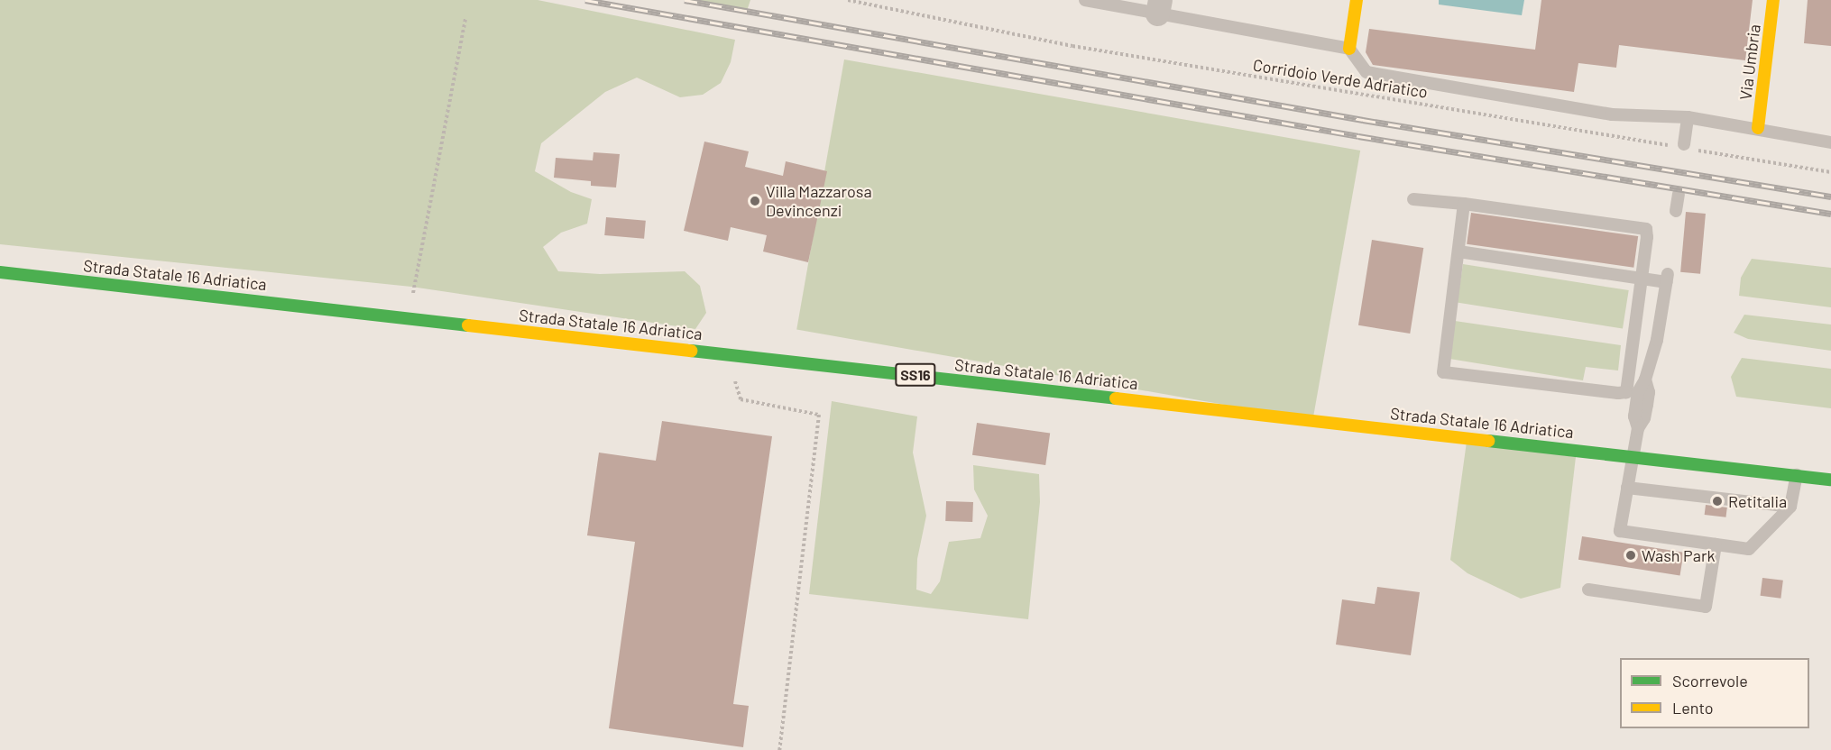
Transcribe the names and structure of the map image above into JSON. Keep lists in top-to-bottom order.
{
  "streets": {
    "main road": ["Via Umbria", "Strada Statale 16 Adriatica", "SS16"],
    "path": ["Corridoio Verde Adriatico"]
  },
  "places": ["Villa Mazzarosa Devincenzi", "Retitalia", "Wash Park"],
  "legend": ["Scorrevole", "Lento"]
}
